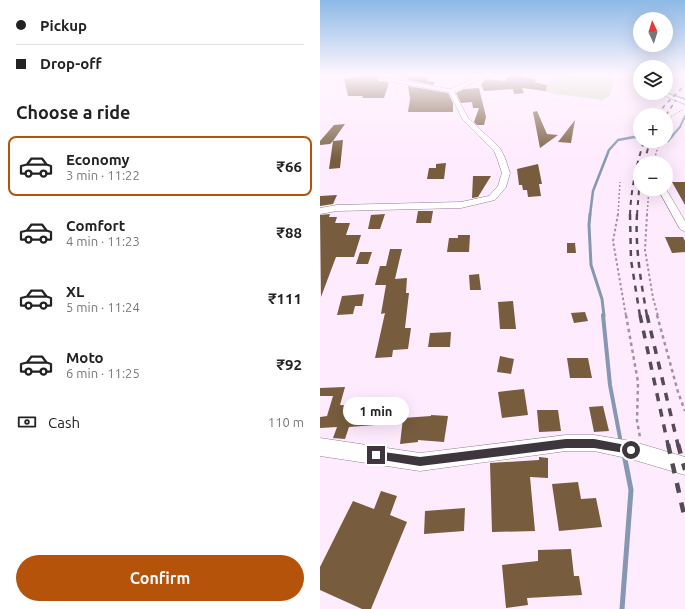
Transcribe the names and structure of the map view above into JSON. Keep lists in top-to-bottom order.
{
  "north": "top",
  "page": {
    "banner": ["Pickup", "Drop-off"],
    "map_buttons": ["+", "−"],
    "heading": "Choose a ride",
    "list": [
      {
        "name": "Economy",
        "note": "3 min · 11:22",
        "value": "₹66"
      },
      {
        "name": "Comfort",
        "note": "4 min · 11:23",
        "value": "₹88"
      },
      {
        "name": "XL",
        "note": "5 min · 11:24",
        "value": "₹111"
      },
      {
        "name": "Moto",
        "note": "6 min · 11:25",
        "value": "₹92"
      }
    ],
    "bubble": "1 min",
    "pay": ["Cash", "110 m"],
    "buttons": "Confirm"
  }
}
